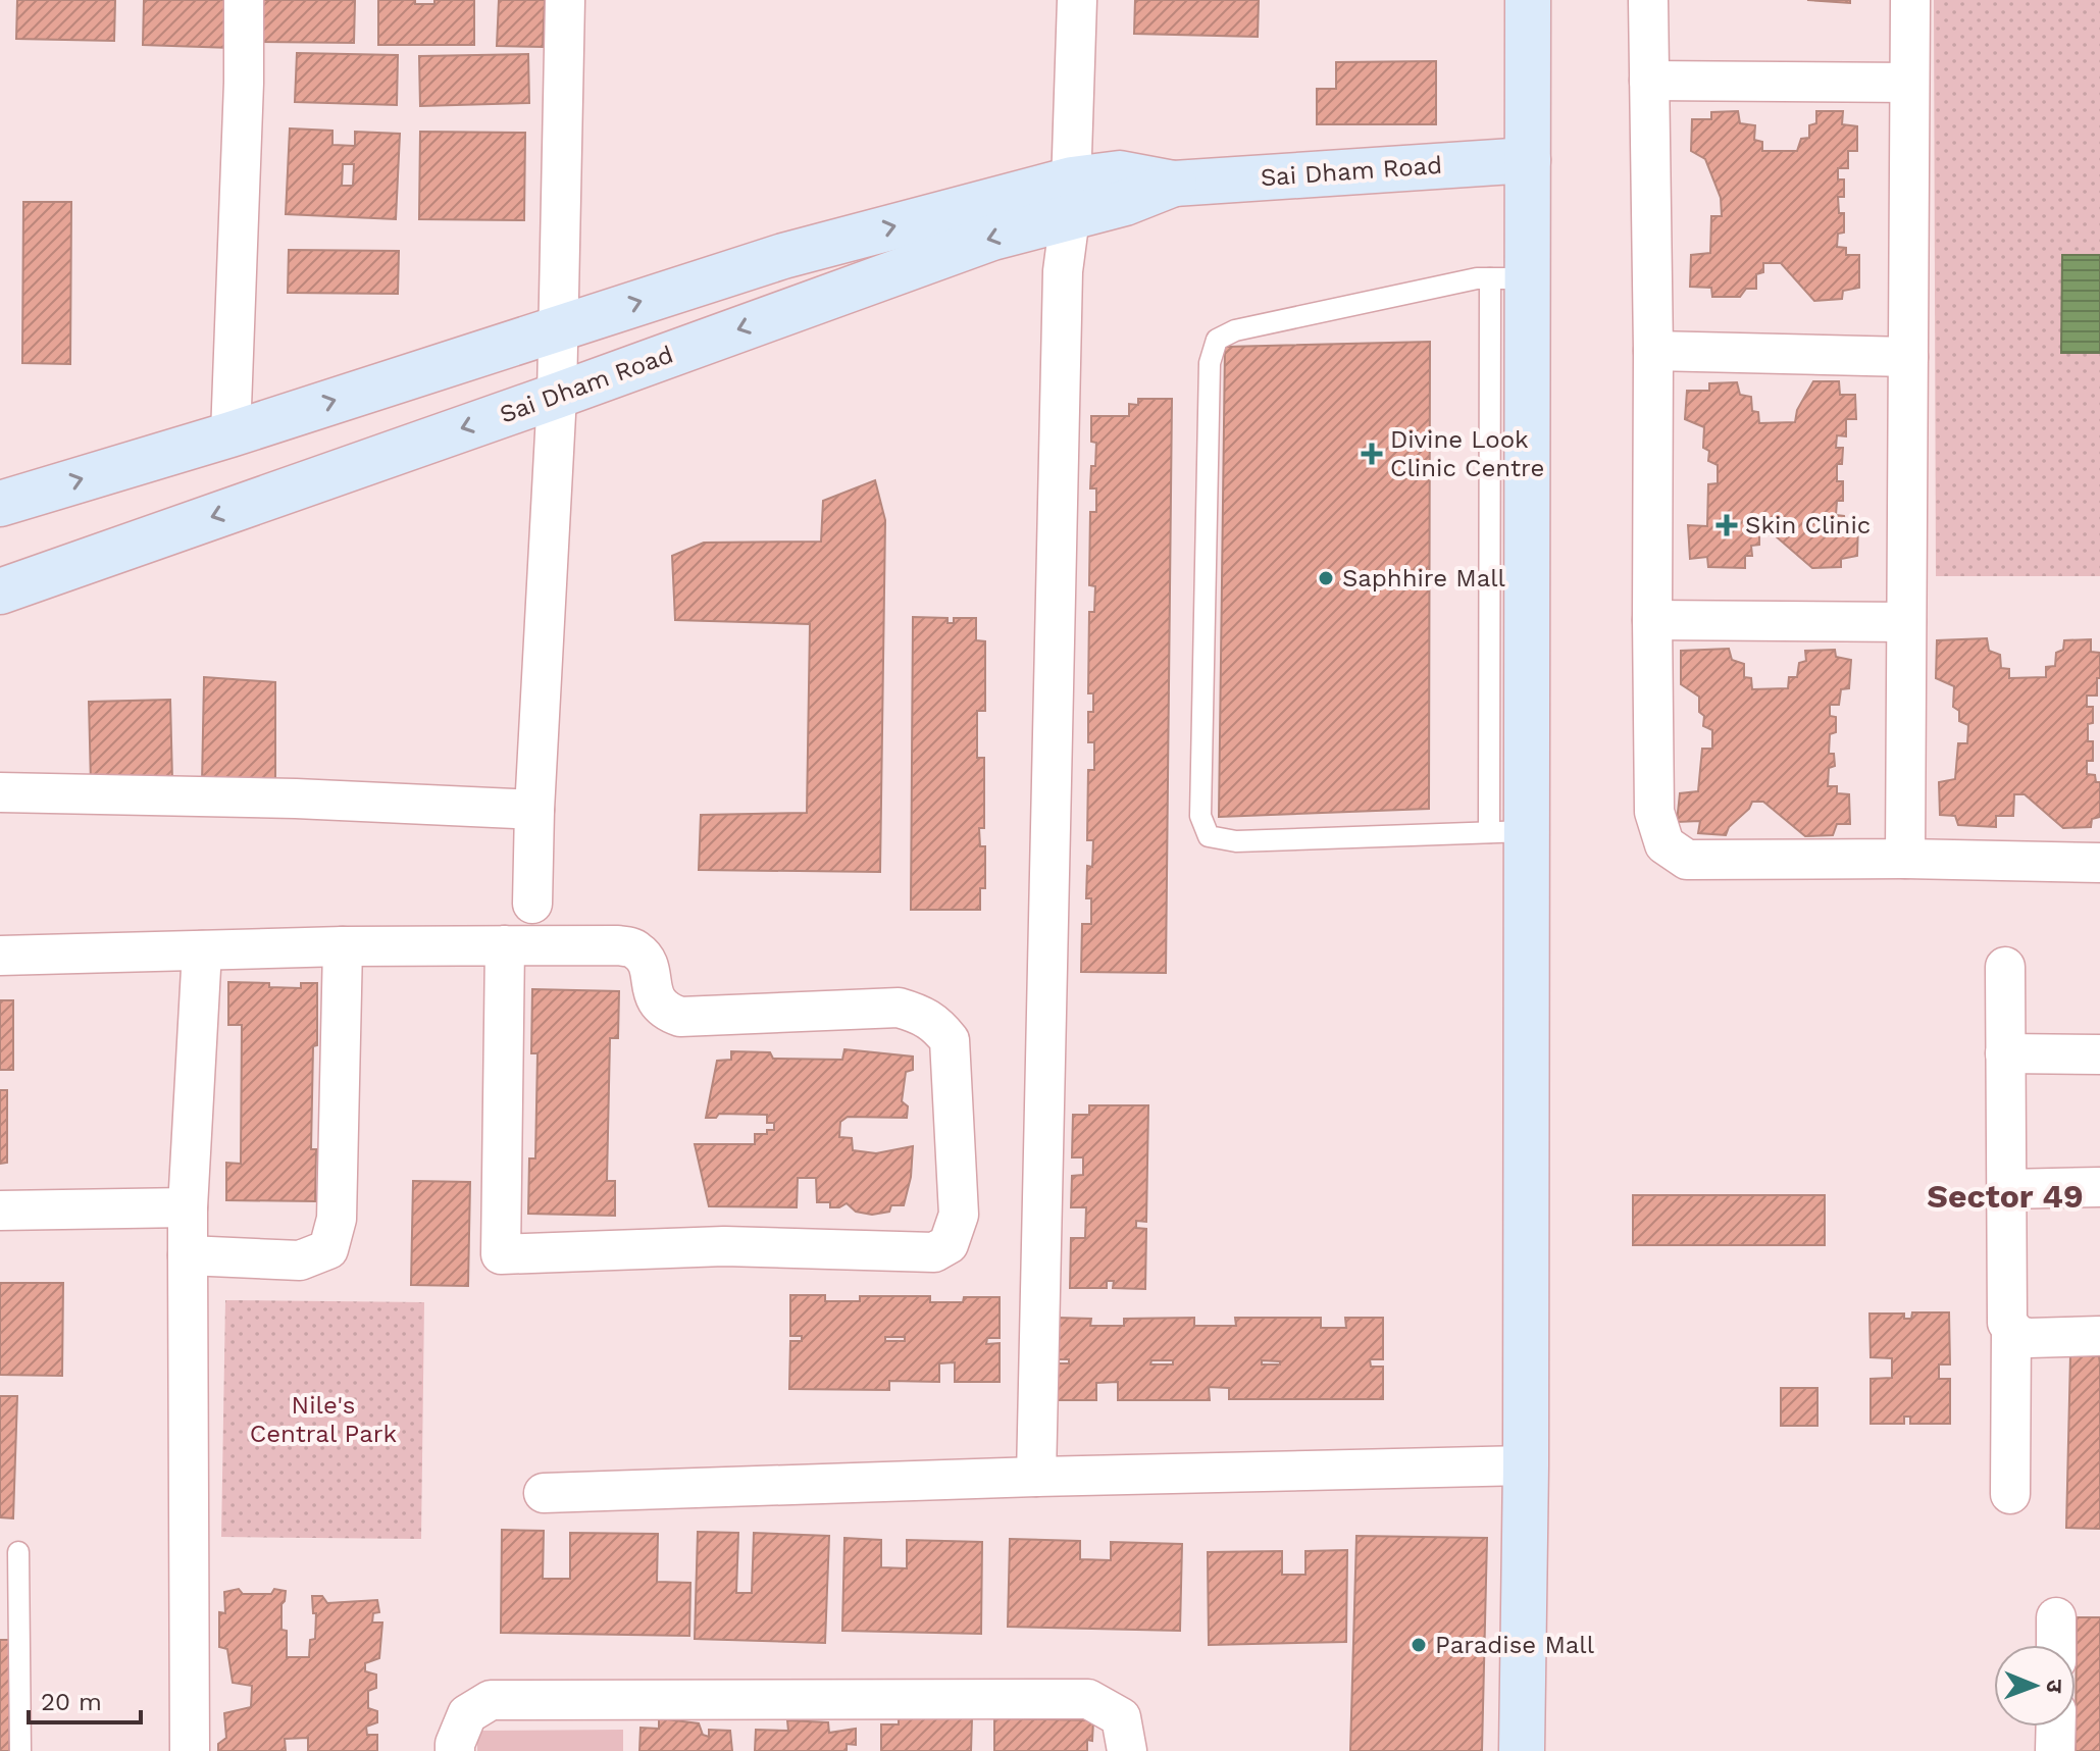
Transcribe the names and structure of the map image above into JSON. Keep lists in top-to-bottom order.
{
  "streets": {
    "street": ["Sai Dham Road"]
  },
  "districts": ["Sector 49"],
  "parks": ["Nile's Central Park"],
  "places": {
    "health": ["Divine Look Clinic Centre", "Skin Clinic"],
    "other": ["Saphhire Mall", "Paradise Mall"]
  },
  "scale_bar": "20 m",
  "north": "right"
}
